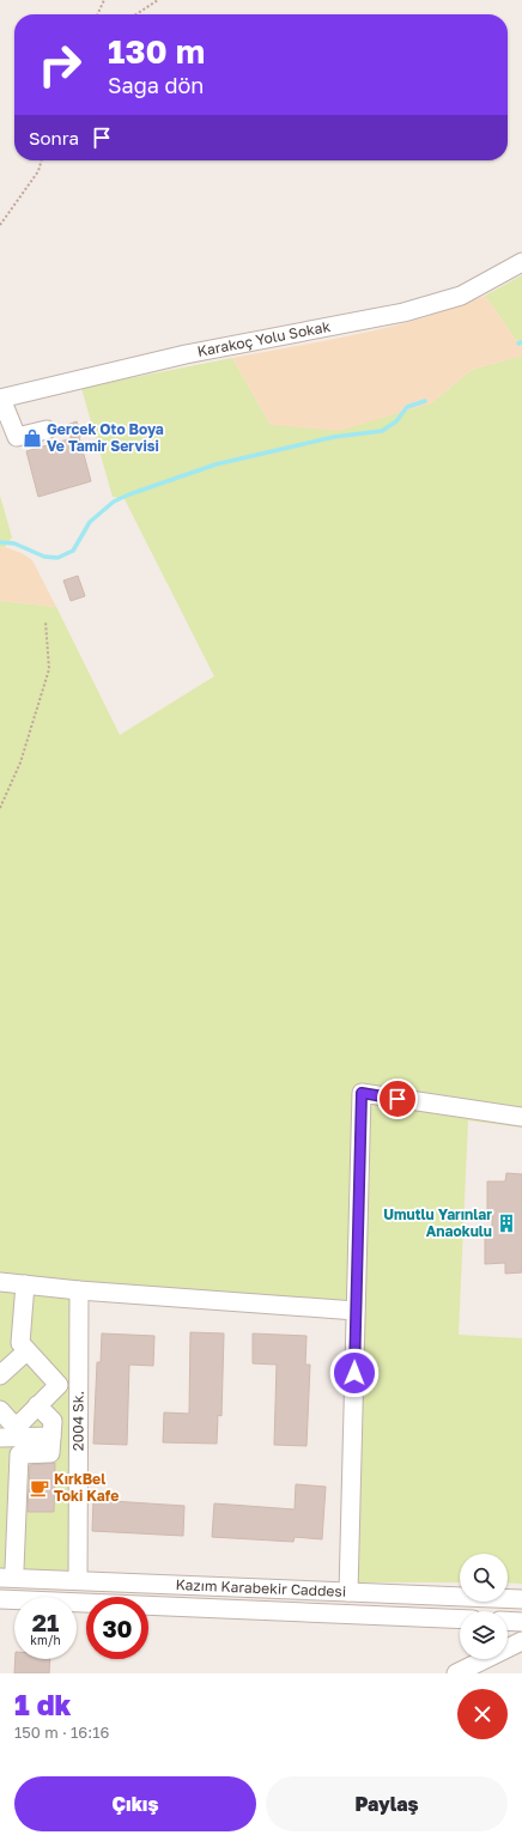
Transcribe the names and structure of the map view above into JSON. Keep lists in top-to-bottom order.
{
  "streets": {
    "street": ["Karakoç Yolu Sokak", "2004 Sk.", "Kazım Karabekir Caddesi"]
  },
  "crossings": [
    ["2004 Sk.", "Kazım Karabekir Caddesi"]
  ],
  "places": {
    "shop": ["Gercek Oto Boya Ve Tamir Servisi"],
    "building": ["Umutlu Yarınlar Anaokulu"],
    "cafe": ["KırkBel Toki Kafe"]
  },
  "page": {
    "turn": ["130 m", "Sağa dön"],
    "then": "Sonra",
    "speed": "21 km/h",
    "limit": "30",
    "heading": ["1 dk", "150 m · 16:16"],
    "buttons": ["Çıkış", "Paylaş"]
  }
}
